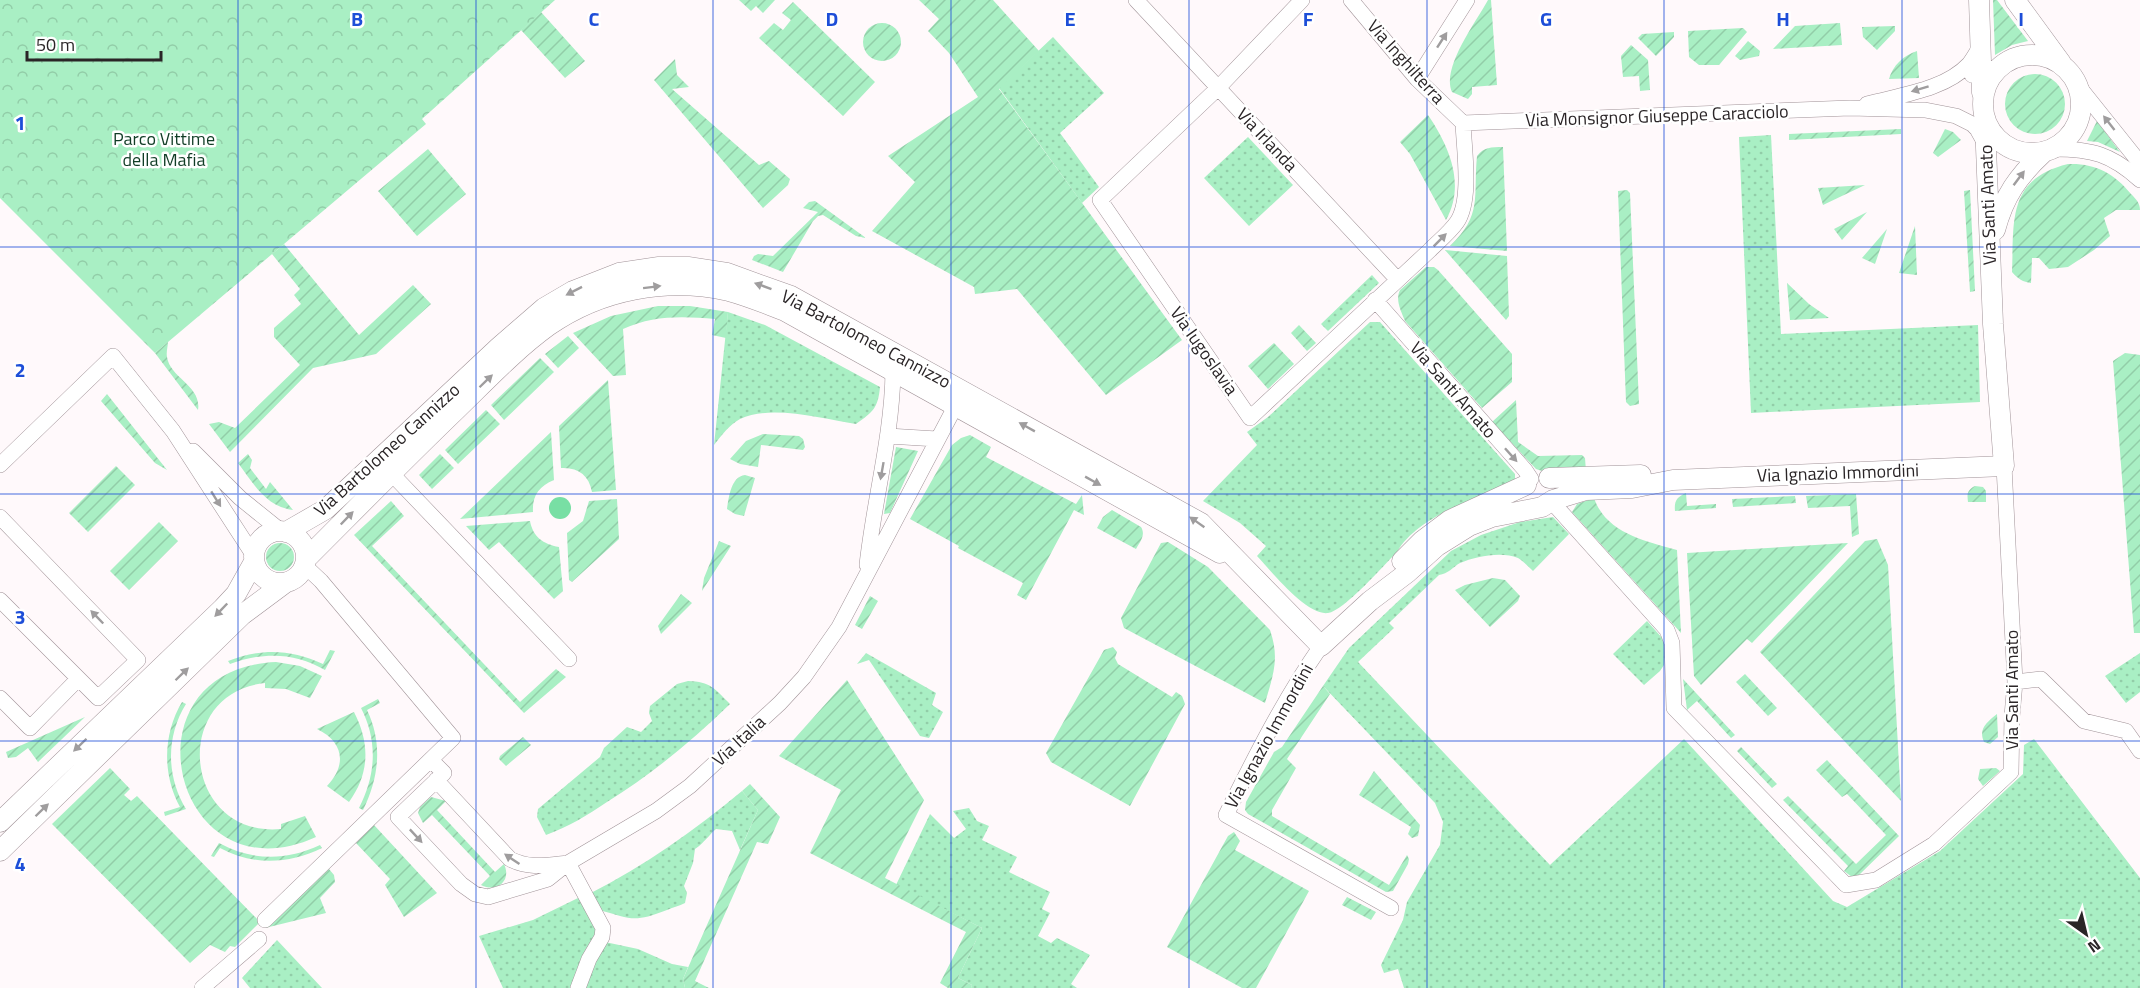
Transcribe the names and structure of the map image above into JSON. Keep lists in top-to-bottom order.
{
  "streets": {
    "street": [
      "Via Inghilterra",
      "Via Monsignor Giuseppe Caracciolo",
      "Via Irlanda",
      "Via Santi Amato",
      "Via Bartolomeo Cannizzo",
      "Via Iugoslavia",
      "Via Ignazio Immordini",
      "Via Italia"
    ]
  },
  "crossings": [
    ["Via Inghilterra", "Via Monsignor Giuseppe Caracciolo"],
    ["Via Inghilterra", "Via Iugoslavia"],
    ["Via Monsignor Giuseppe Caracciolo", "Via Iugoslavia"],
    ["Via Irlanda", "Via Iugoslavia"],
    ["Via Santi Amato", "Via Iugoslavia"],
    ["Via Santi Amato", "Via Ignazio Immordini"],
    ["Via Bartolomeo Cannizzo", "Via Ignazio Immordini"],
    ["Via Bartolomeo Cannizzo", "Via Italia"]
  ],
  "parks": ["Parco Vittime della Mafia"],
  "scale_bar": "50 m",
  "north": "bottom right",
  "grid": {
    "columns": [
      "B",
      "C",
      "D",
      "E",
      "F",
      "G",
      "H",
      "I"
    ],
    "rows": [
      "1",
      "2",
      "3",
      "4"
    ]
  }
}
